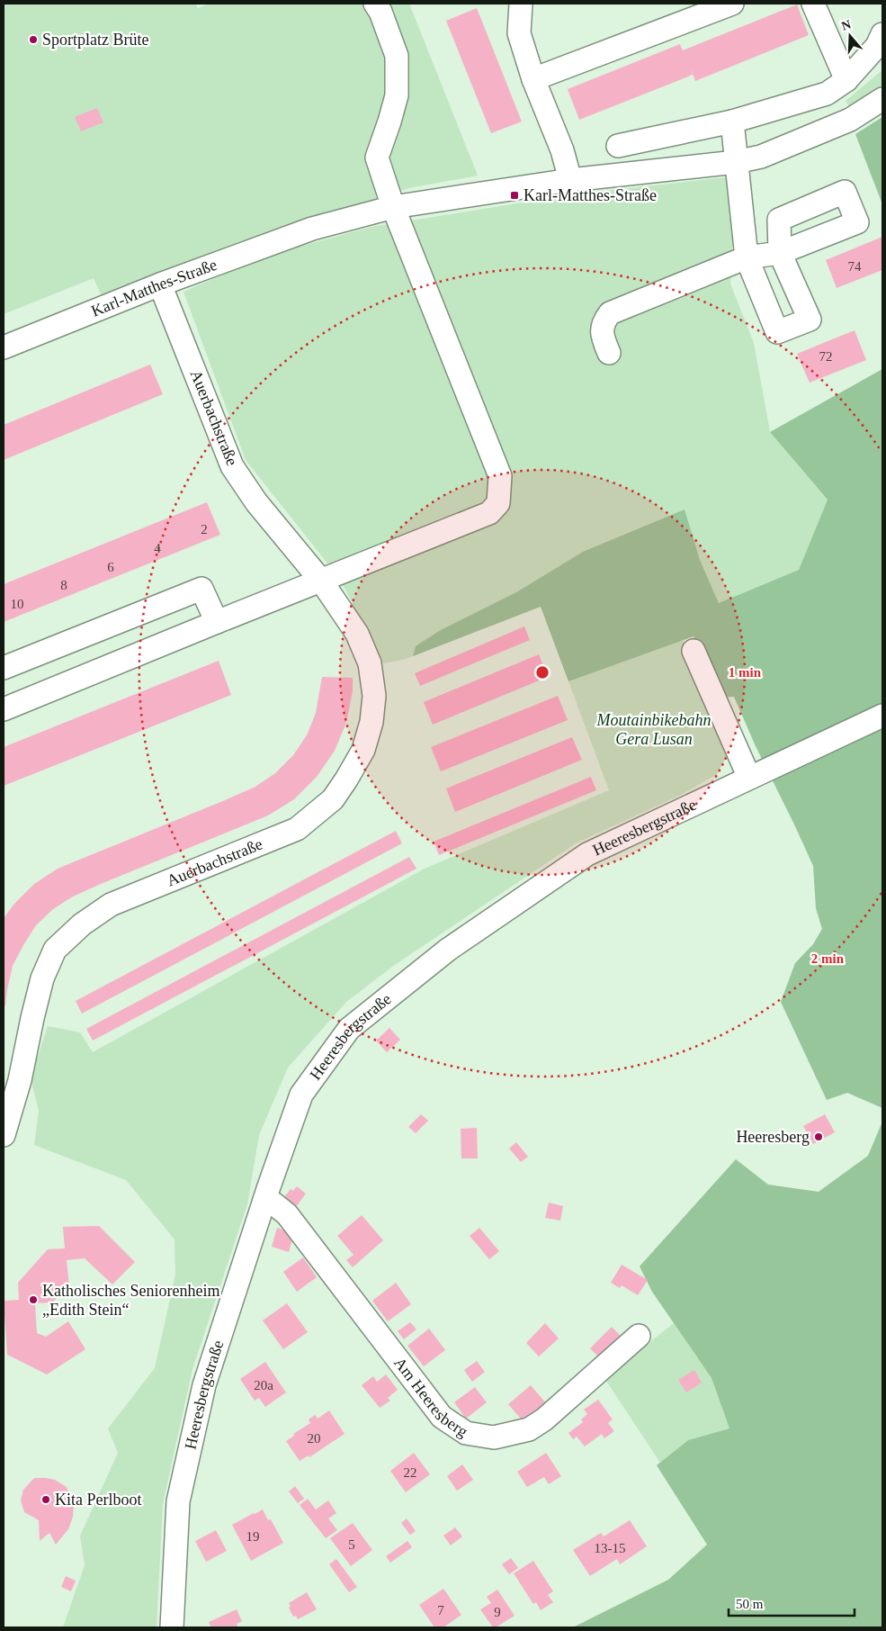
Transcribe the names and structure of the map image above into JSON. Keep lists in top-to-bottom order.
{
  "streets": {
    "street": [
      "Karl-Matthes-Straße",
      "Auerbachstraße",
      "Heeresbergstraße",
      "Am Heeresberg"
    ]
  },
  "crossings": [
    ["Karl-Matthes-Straße", "Auerbachstraße"],
    ["Heeresbergstraße", "Am Heeresberg"]
  ],
  "parks": ["Moutainbikebahn Gera Lusan"],
  "places": {
    "other": [
      "Sportplatz Brüte",
      "Heeresberg",
      "Katholisches Seniorenheim „Edith Stein“",
      "Kita Perlboot"
    ],
    "transit": ["Karl-Matthes-Straße"]
  },
  "house_numbers": [
    "74",
    "72",
    "2",
    "4",
    "6",
    "8",
    "10",
    "20a",
    "20",
    "22",
    "19",
    "5",
    "13-15",
    "7",
    "9"
  ],
  "scale_bar": "50 m",
  "north": "top",
  "rings": ["1 min", "2 min"]
}
